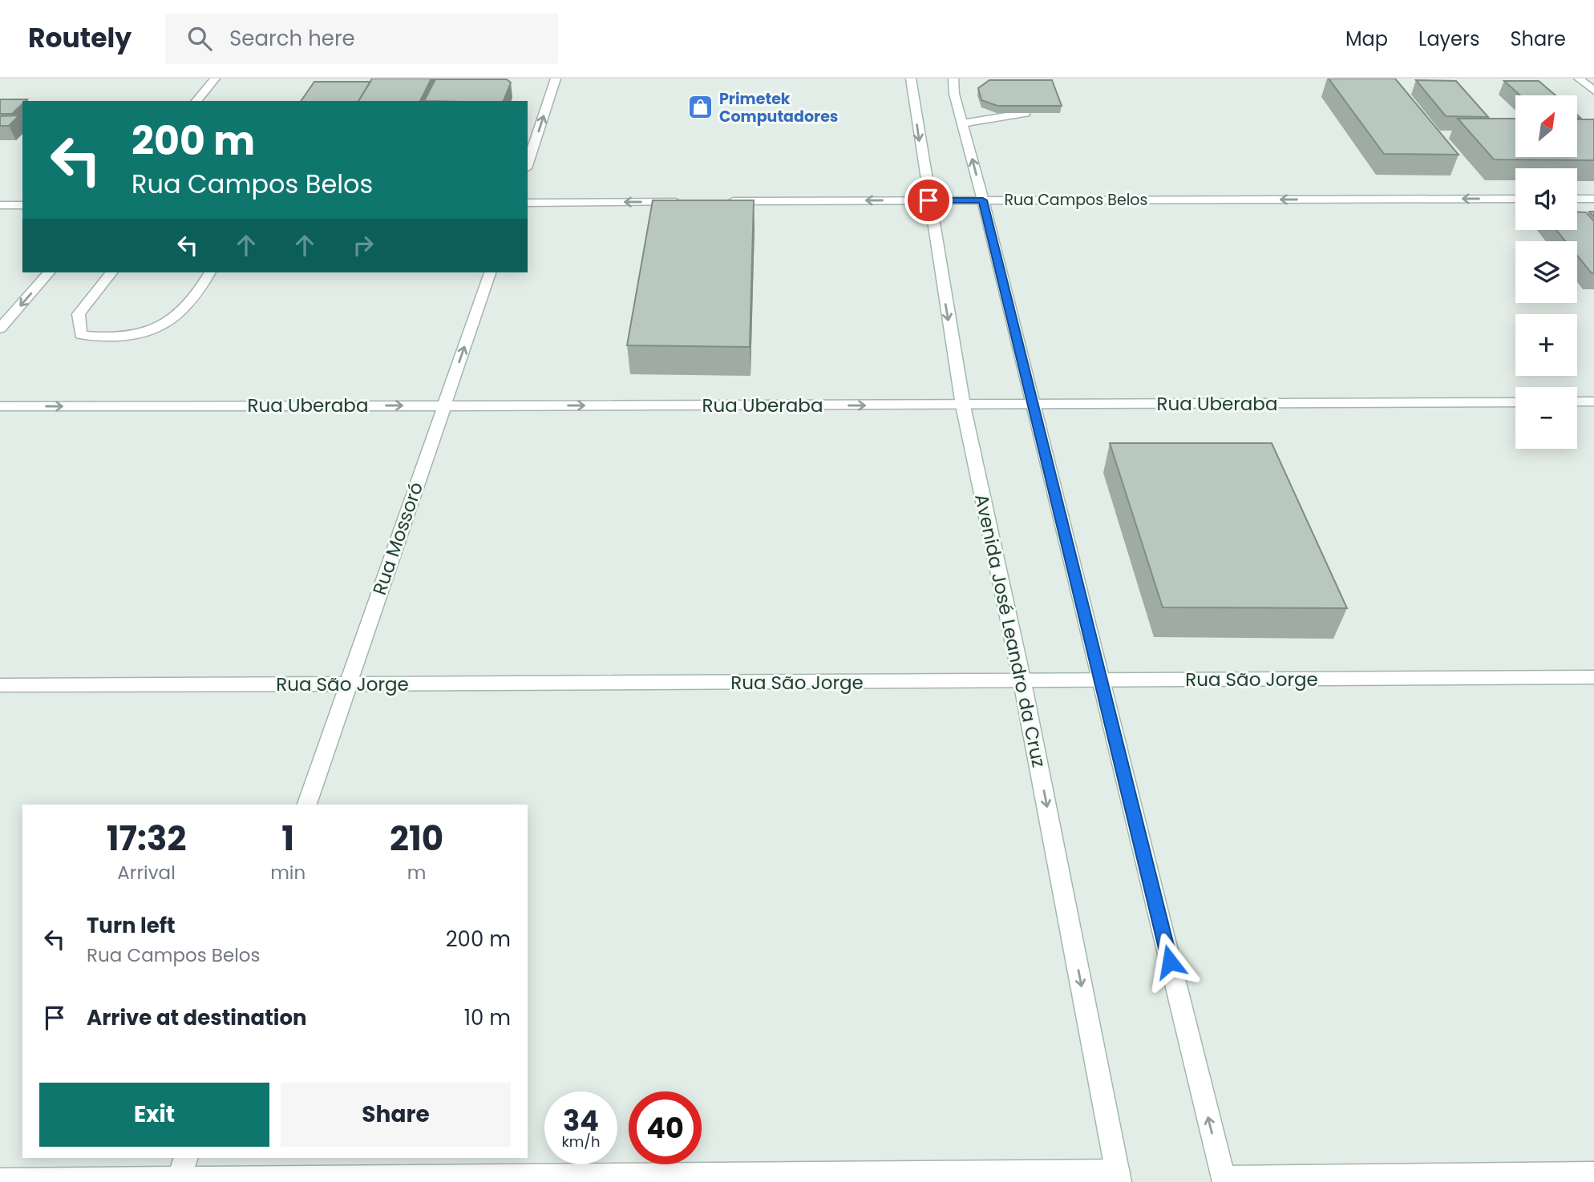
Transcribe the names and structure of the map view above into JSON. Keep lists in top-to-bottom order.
{
  "streets": {
    "street": [
      "Rua Campos Belos",
      "Rua Uberaba",
      "Rua Mossoró",
      "Avenida José Leandro da Cruz",
      "Rua São Jorge"
    ]
  },
  "crossings": [
    ["Rua Campos Belos", "Avenida José Leandro da Cruz"],
    ["Rua Uberaba", "Rua Mossoró"],
    ["Rua Uberaba", "Avenida José Leandro da Cruz"],
    ["Rua Mossoró", "Rua São Jorge"],
    ["Avenida José Leandro da Cruz", "Rua São Jorge"]
  ],
  "one_way": ["Rua Campos Belos", "Rua Uberaba"],
  "places": {
    "shop": ["Primetek Computadores"]
  },
  "north": "top right",
  "page": {
    "header": "Routely",
    "search": "Search here",
    "nav": ["Map", "Layers", "Share"],
    "map_buttons": ["+", "−"],
    "turn": ["200 m", "Rua Campos Belos"],
    "eta": [
      "17:32",
      "Arrival",
      "1",
      "min",
      "210",
      "m"
    ],
    "list": [
      {
        "name": "Turn left",
        "note": "Rua Campos Belos",
        "value": "200 m"
      },
      {
        "name": "Arrive at destination",
        "value": "10 m"
      }
    ],
    "buttons": ["Exit", "Share"],
    "speed": "34 km/h",
    "limit": "40"
  }
}
